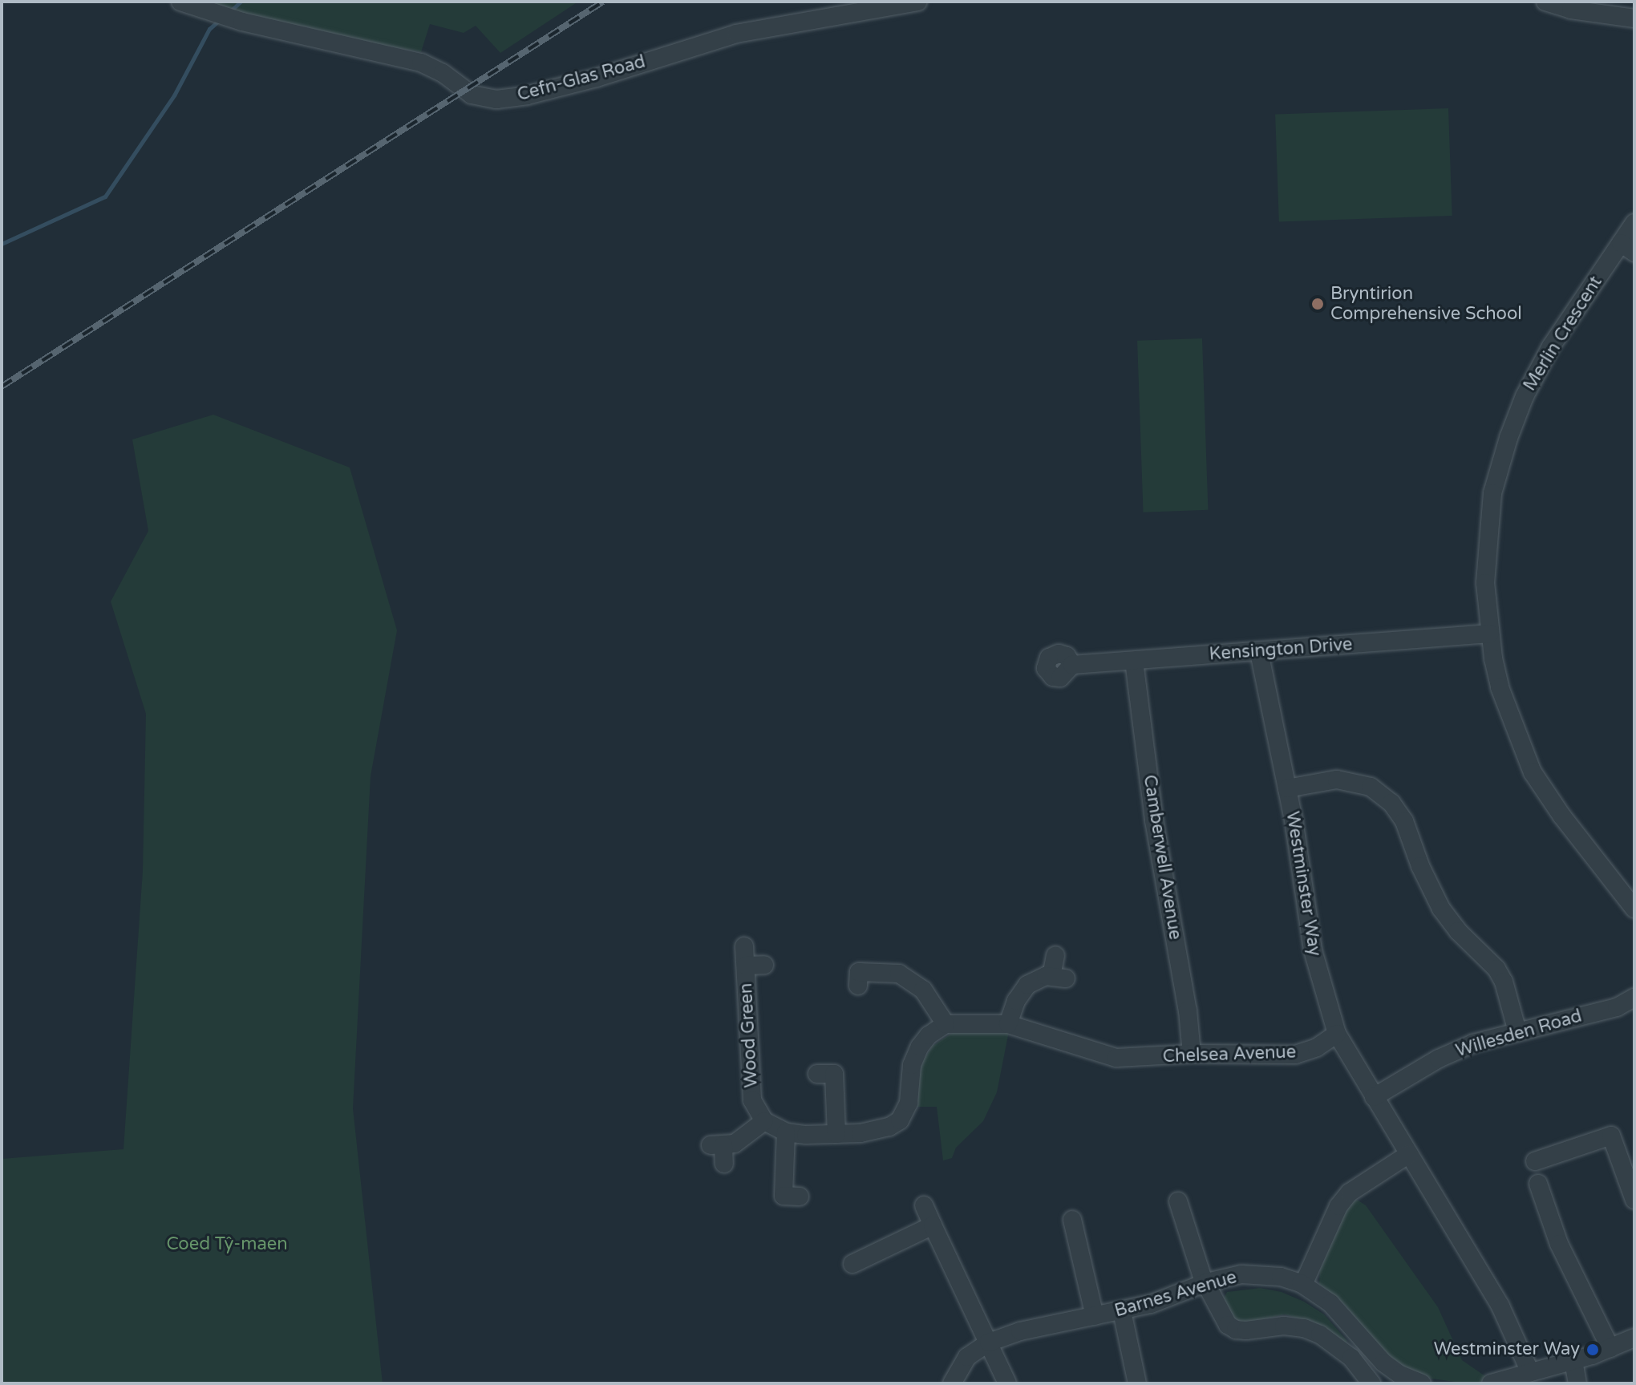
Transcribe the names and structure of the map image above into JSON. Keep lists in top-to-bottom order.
{
  "streets": {
    "street": [
      "Cefn-Glas Road",
      "Merlin Crescent",
      "Kensington Drive",
      "Camberwell Avenue",
      "Westminster Way",
      "Willesden Road",
      "Wood Green",
      "Chelsea Avenue",
      "Barnes Avenue"
    ]
  },
  "crossings": [
    ["Merlin Crescent", "Kensington Drive"],
    ["Kensington Drive", "Camberwell Avenue"],
    ["Kensington Drive", "Westminster Way"],
    ["Camberwell Avenue", "Chelsea Avenue"],
    ["Westminster Way", "Willesden Road"],
    ["Westminster Way", "Chelsea Avenue"]
  ],
  "parks": ["Coed Tŷ-maen"],
  "places": ["Bryntirion Comprehensive School", "Westminster Way"]
}
